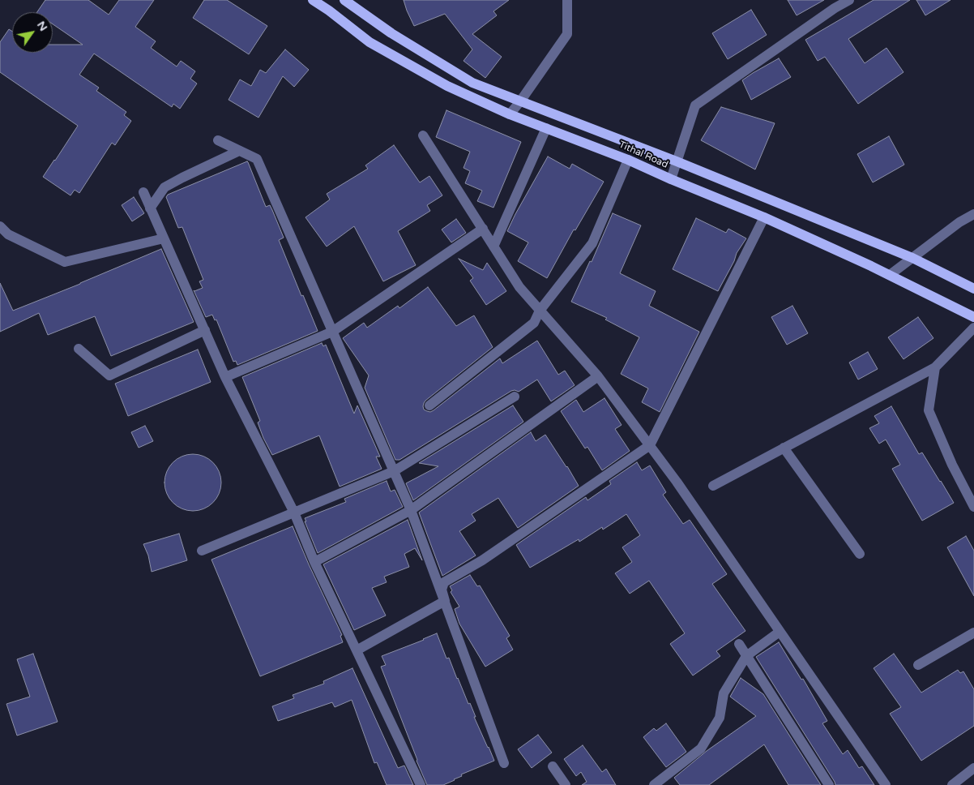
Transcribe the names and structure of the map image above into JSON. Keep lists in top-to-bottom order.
{
  "streets": {
    "main road": ["Tithal Road"]
  },
  "north": "top right"
}
